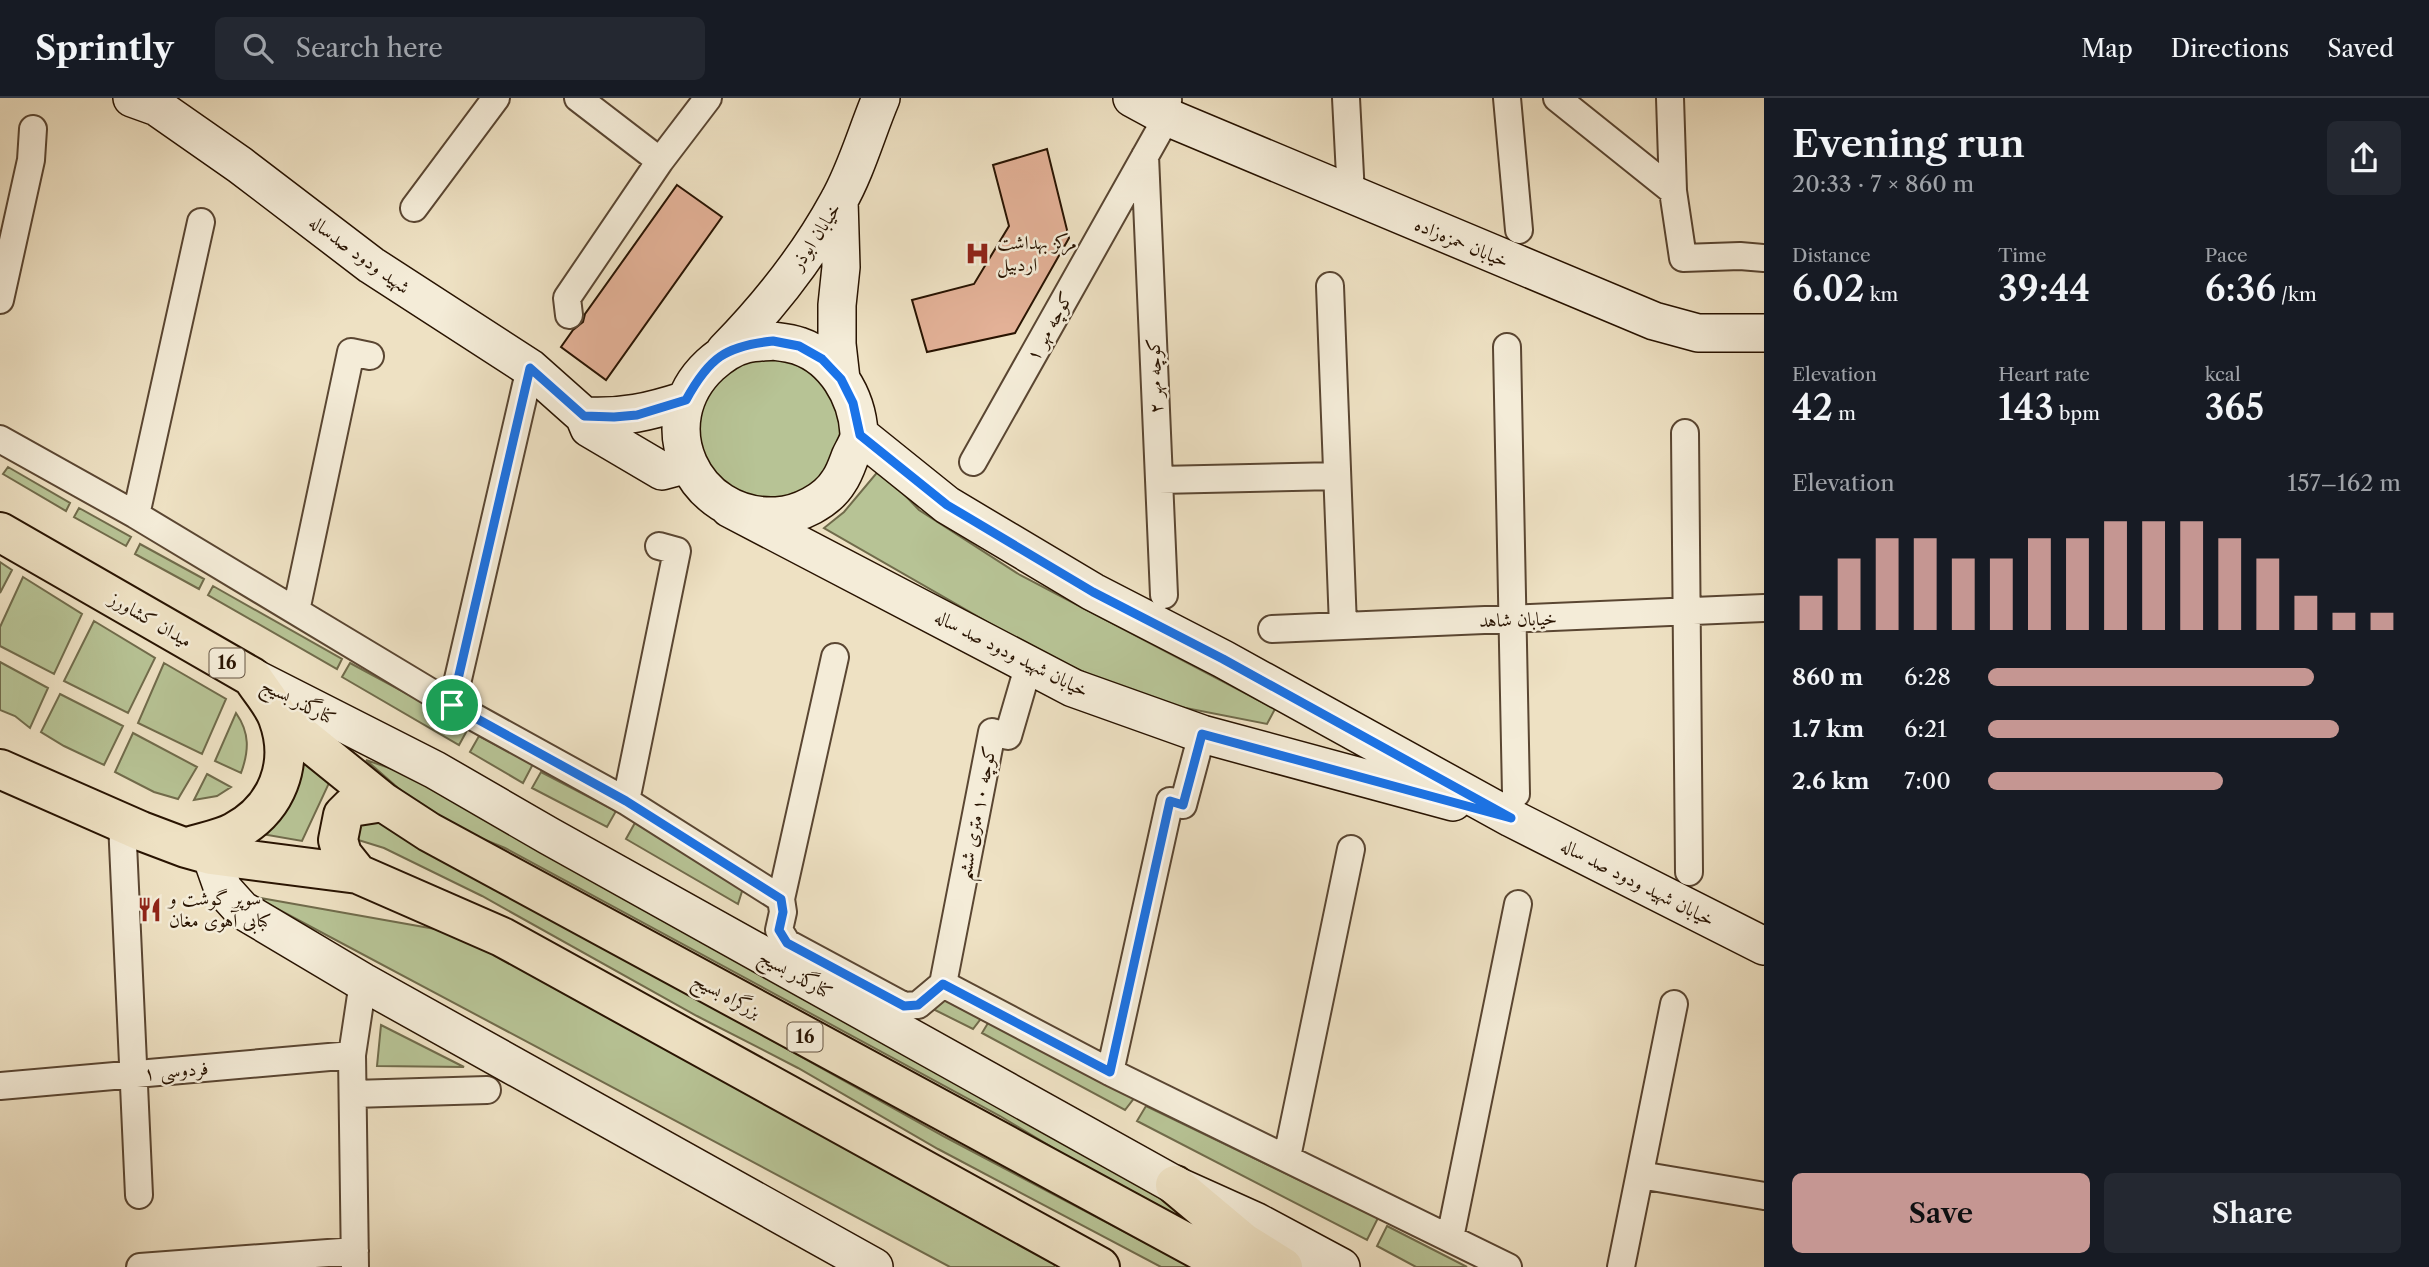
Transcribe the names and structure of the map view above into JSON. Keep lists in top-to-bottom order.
{
  "streets": {
    "highway": ["میدان کشاورز", "16", "بزرگراه بسیج"],
    "street": [
      "خیابان ابوذر",
      "خیابان حمزه‌زاده",
      "شهید ودود صدساله",
      "کوچه مهر ۱",
      "کوچه مهر ۲",
      "خیابان شاهد",
      "خیابان شهید ودود صد ساله",
      "کنارگذر بسیج",
      "کوچه ۱۰ متری ششم",
      "فردوسی ۱"
    ]
  },
  "crossings": [
    ["خیابان ابوذر", "شهید ودود صدساله"],
    ["خیابان ابوذر", "خیابان شهید ودود صد ساله"],
    ["خیابان حمزه‌زاده", "کوچه مهر ۱"],
    ["شهید ودود صدساله", "خیابان شهید ودود صد ساله"],
    ["کوچه مهر ۱", "کوچه مهر ۲"],
    ["میدان کشاورز", "کنارگذر بسیج"],
    ["میدان کشاورز", "بزرگراه بسیج"],
    ["خیابان شهید ودود صد ساله", "کوچه ۱۰ متری ششم"]
  ],
  "places": {
    "hospital": ["مرکز بهداشت اردبیل"],
    "restaurant": ["سوپر گوشت و کبابی آهوی مغان"]
  },
  "page": {
    "header": "Sprintly",
    "search": "Search here",
    "nav": ["Map", "Directions", "Saved"],
    "heading": ["Evening run", "20:33 · 7 × 860 m"],
    "stats": [
      ["Distance", "6.02 km"],
      ["Time", "39:44"],
      ["Pace", "6:36 /km"],
      ["Elevation", "42 m"],
      ["Heart rate", "143 bpm"],
      ["kcal", "365"]
    ],
    "chart": ["Elevation", "157–162 m"],
    "list": [
      {
        "name": "860 m",
        "note": "6:28"
      },
      {
        "name": "1.7 km",
        "note": "6:21"
      },
      {
        "name": "2.6 km",
        "note": "7:00"
      }
    ],
    "buttons": ["Save", "Share"]
  }
}
